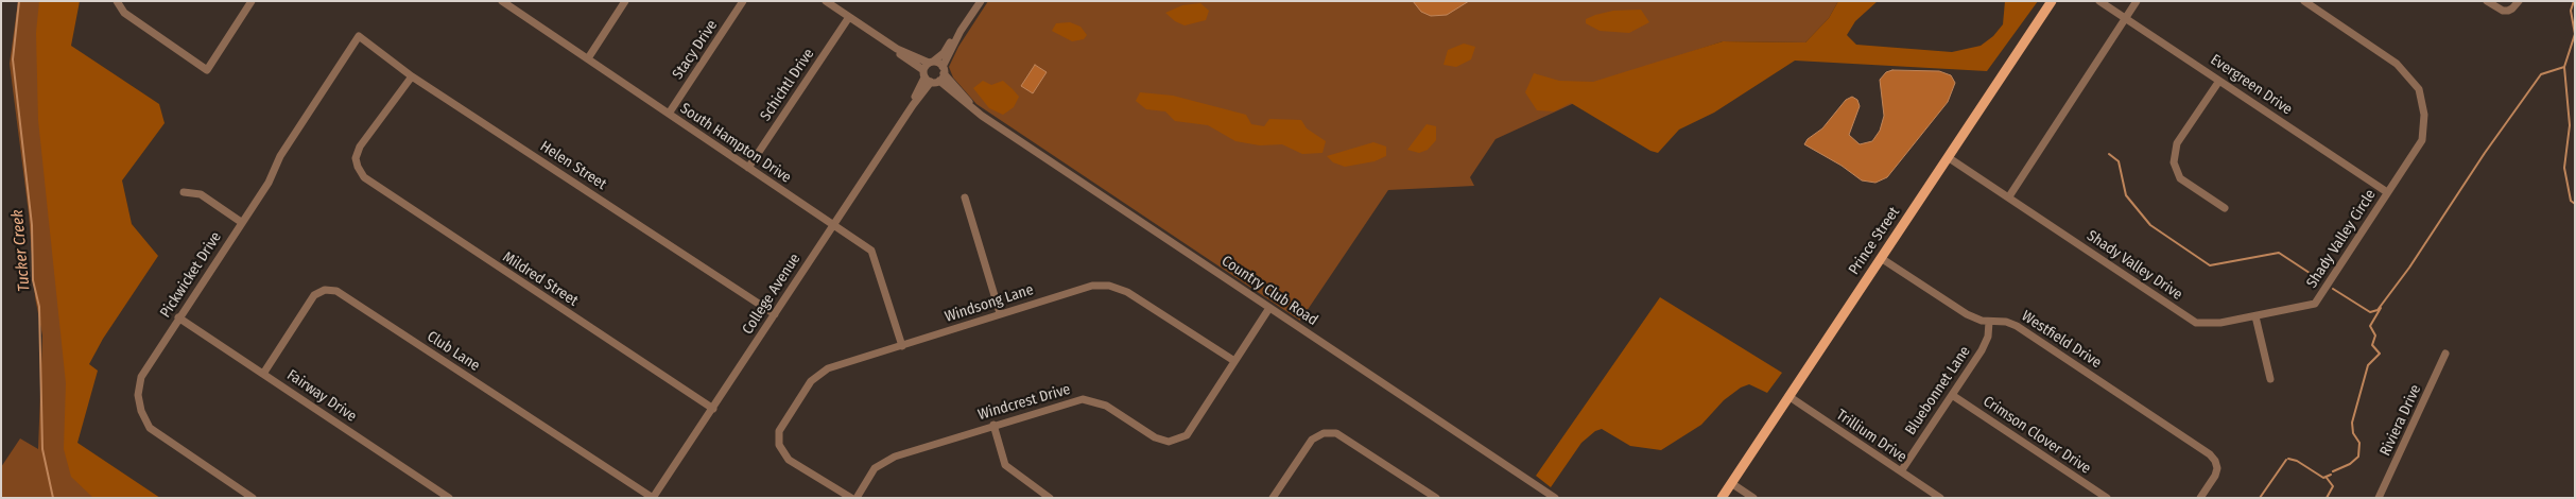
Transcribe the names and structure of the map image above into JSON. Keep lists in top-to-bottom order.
{
  "streets": {
    "main road": ["Prince Street"],
    "street": [
      "Stacy Drive",
      "Schichtl Drive",
      "Evergreen Drive",
      "South Hampton Drive",
      "Helen Street",
      "Shady Valley Circle",
      "Shady Valley Drive",
      "Pickwicket Drive",
      "Mildred Street",
      "Country Club Road",
      "College Avenue",
      "Windsong Lane",
      "Westfield Drive",
      "Club Lane",
      "Bluebonnet Lane",
      "Fairway Drive",
      "Windcrest Drive",
      "Riviera Drive",
      "Crimson Clover Drive",
      "Trillium Drive"
    ]
  },
  "crossings": [
    ["Stacy Drive", "South Hampton Drive"],
    ["Schichtl Drive", "South Hampton Drive"],
    ["Evergreen Drive", "Shady Valley Circle"],
    ["South Hampton Drive", "College Avenue"],
    ["South Hampton Drive", "Windsong Lane"],
    ["Helen Street", "Pickwicket Drive"],
    ["Helen Street", "Mildred Street"],
    ["Helen Street", "College Avenue"],
    ["Shady Valley Circle", "Shady Valley Drive"],
    ["Prince Street", "Shady Valley Drive"],
    ["Prince Street", "Westfield Drive"],
    ["Prince Street", "Trillium Drive"],
    ["Pickwicket Drive", "Fairway Drive"],
    ["Mildred Street", "College Avenue"],
    ["Country Club Road", "College Avenue"],
    ["Country Club Road", "Windcrest Drive"],
    ["College Avenue", "Club Lane"],
    ["Windsong Lane", "Windcrest Drive"],
    ["Westfield Drive", "Bluebonnet Lane"],
    ["Club Lane", "Fairway Drive"],
    ["Bluebonnet Lane", "Crimson Clover Drive"],
    ["Bluebonnet Lane", "Trillium Drive"]
  ],
  "water": ["Tucker Creek"]
}
